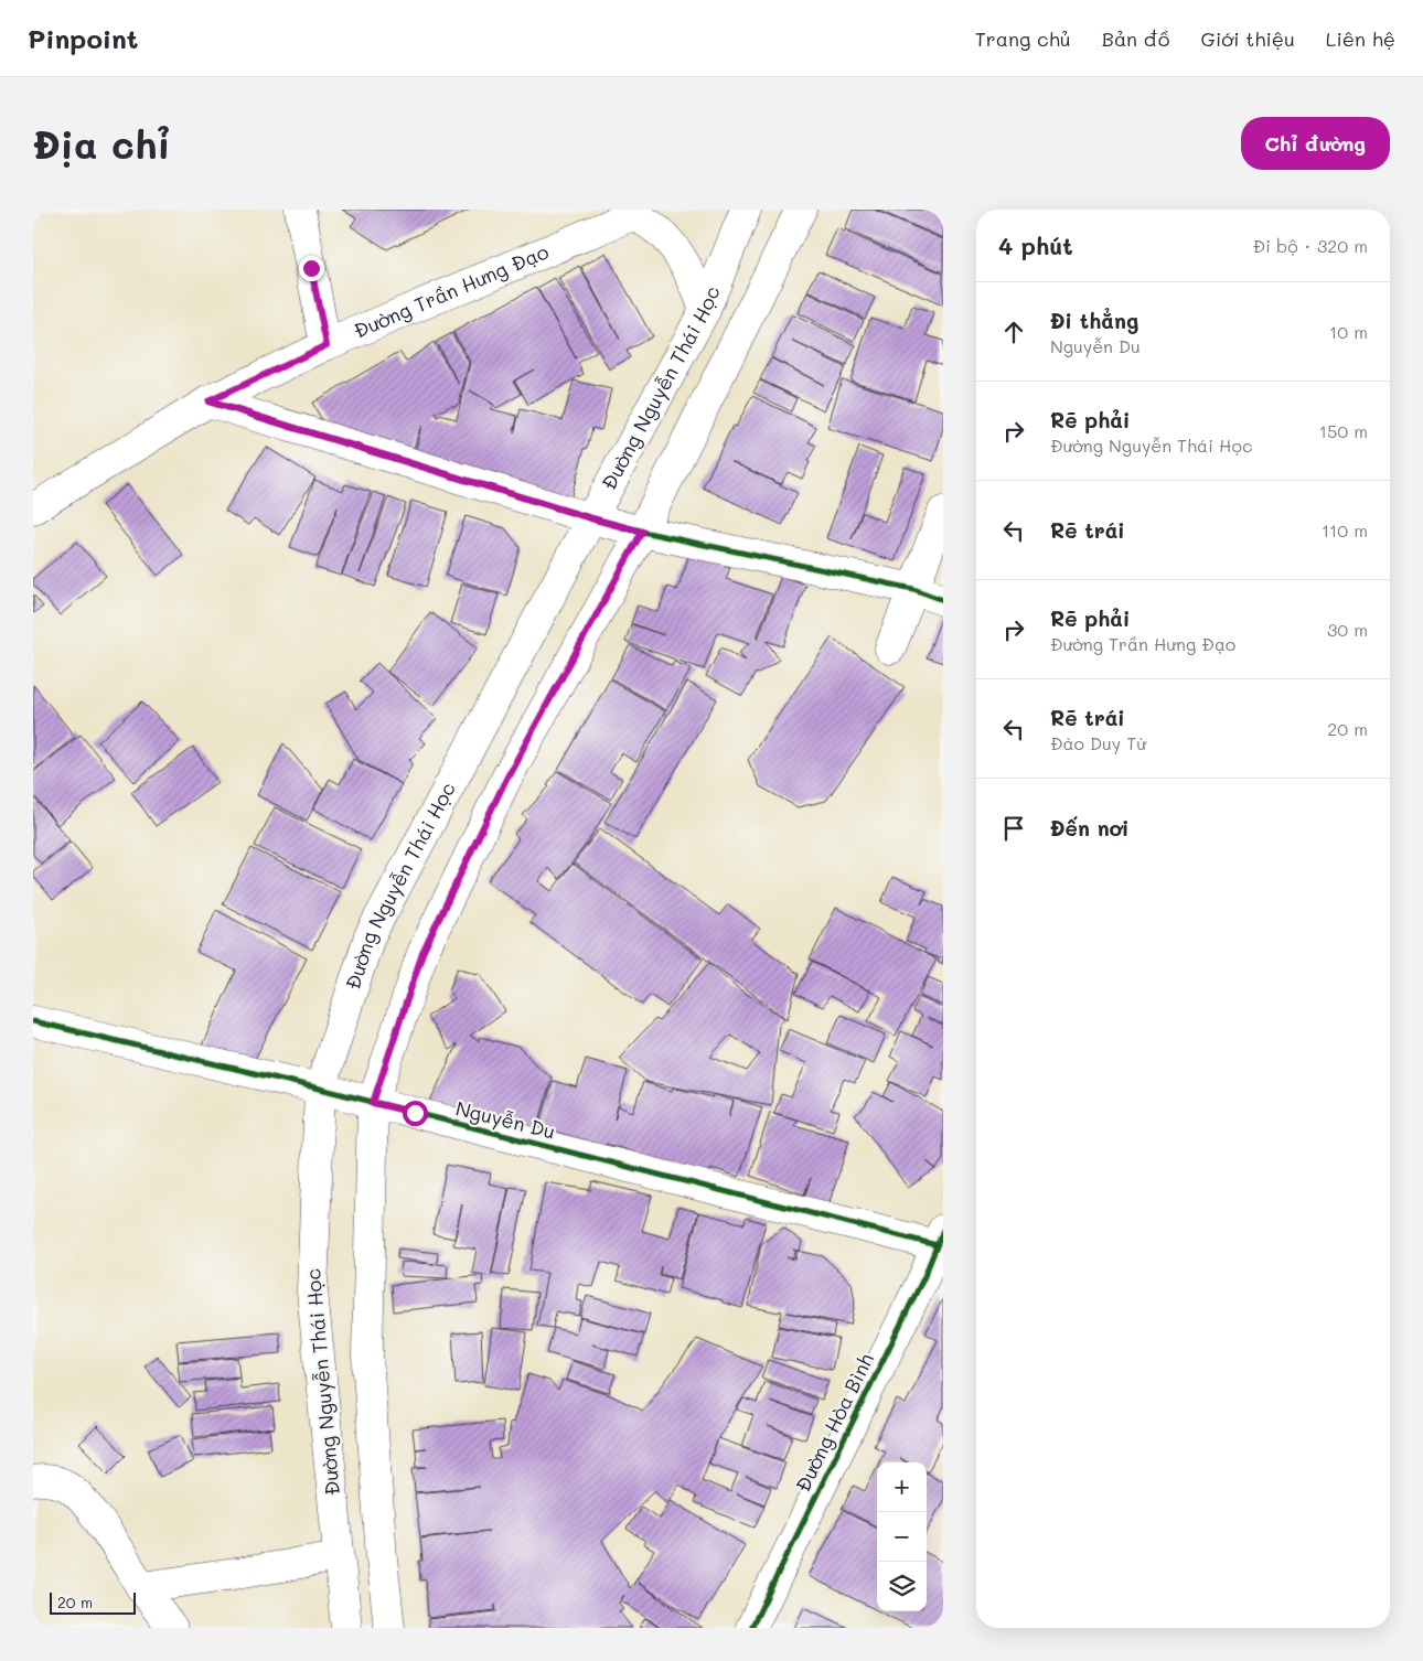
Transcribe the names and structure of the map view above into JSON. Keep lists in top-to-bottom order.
{
  "streets": {
    "street": [
      "Đường Trần Hưng Đạo",
      "Đường Nguyễn Thái Học",
      "Nguyễn Du",
      "Đường Hòa Bình"
    ]
  },
  "crossings": [
    ["Đường Nguyễn Thái Học", "Nguyễn Du"],
    ["Nguyễn Du", "Đường Hòa Bình"]
  ],
  "scale_bar": "20 m",
  "page": {
    "header": "Pinpoint",
    "nav": [
      "Trang chủ",
      "Bản đồ",
      "Giới thiệu",
      "Liên hệ"
    ],
    "buttons": "Chỉ đường",
    "title": "Địa chỉ",
    "heading": ["4 phút", "Đi bộ · 320 m"],
    "list": [
      ["Đi thẳng", "Nguyễn Du", "10 m"],
      ["Rẽ phải", "Đường Nguyễn Thái Học", "150 m"],
      ["Rẽ trái", "110 m"],
      ["Rẽ phải", "Đường Trần Hưng Đạo", "30 m"],
      ["Rẽ trái", "Đào Duy Từ", "20 m"],
      "Đến nơi"
    ],
    "map_buttons": ["+", "−"],
    "scale": "20 m"
  }
}
